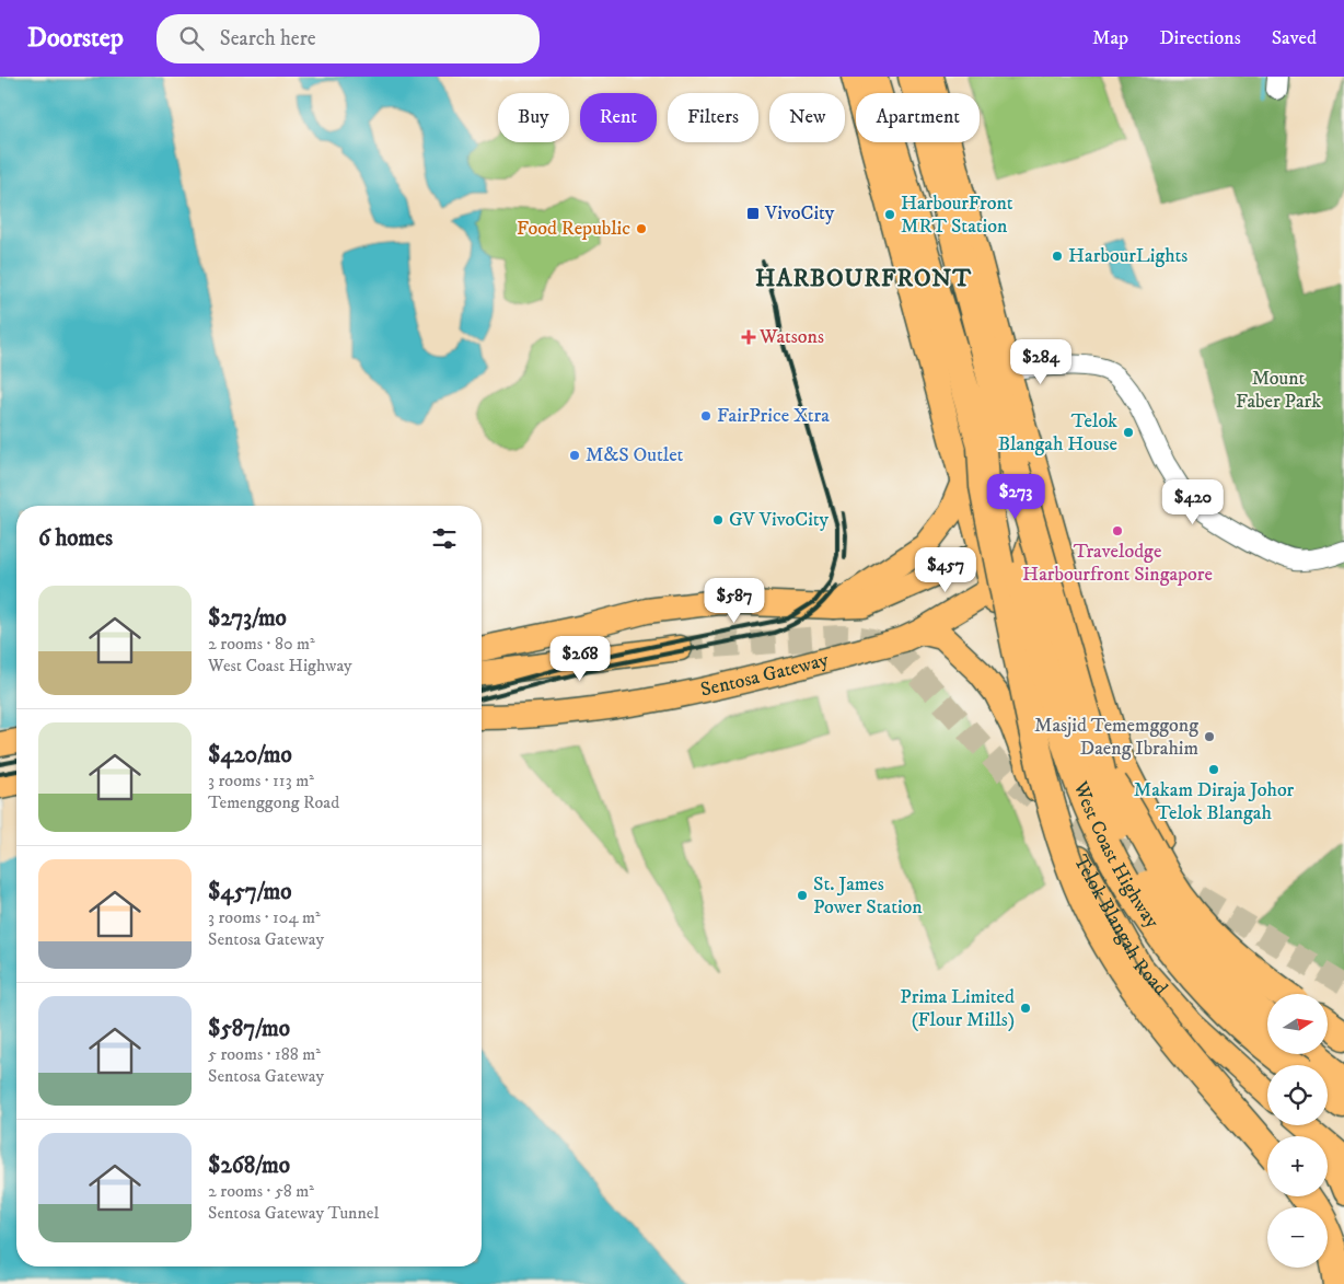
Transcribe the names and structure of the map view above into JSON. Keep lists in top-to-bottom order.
{
  "streets": {
    "highway": ["West Coast Highway"],
    "main road": ["Sentosa Gateway", "Telok Blangah Road"]
  },
  "crossings": [
    ["Sentosa Gateway", "Telok Blangah Road"]
  ],
  "districts": ["HARBOURFRONT"],
  "parks": ["Mount Faber Park"],
  "places": {
    "transit": ["VivoCity"],
    "other": [
      "HarbourFront MRT Station",
      "Food Republic",
      "HarbourLights",
      "FairPrice Xtra",
      "Telok Blangah House",
      "M&S Outlet",
      "GV VivoCity",
      "Travelodge Harbourfront Singapore",
      "Masjid Tememggong Daeng Ibrahim",
      "Makam Diraja Johor Telok Blangah",
      "St. James Power Station",
      "Prima Limited (Flour Mills)"
    ],
    "health": ["Watsons"]
  },
  "north": "right",
  "page": {
    "header": "Doorstep",
    "search": "Search here",
    "nav": ["Map", "Directions", "Saved"],
    "chip": [
      "Buy",
      "Rent",
      "Filters",
      "New",
      "Apartment"
    ],
    "price": [
      "$284",
      "$273",
      "$420",
      "$457",
      "$587",
      "$268"
    ],
    "heading": "6 homes",
    "list": [
      {
        "name": "$273/mo",
        "note": "2 rooms · 80 m² · West Coast Highway"
      },
      {
        "name": "$420/mo",
        "note": "3 rooms · 113 m² · Temenggong Road"
      },
      {
        "name": "$457/mo",
        "note": "3 rooms · 104 m² · Sentosa Gateway"
      },
      {
        "name": "$587/mo",
        "note": "5 rooms · 188 m² · Sentosa Gateway"
      },
      {
        "name": "$268/mo",
        "note": "2 rooms · 58 m² · Sentosa Gateway Tunnel"
      }
    ],
    "map_buttons": ["+", "−"]
  }
}
